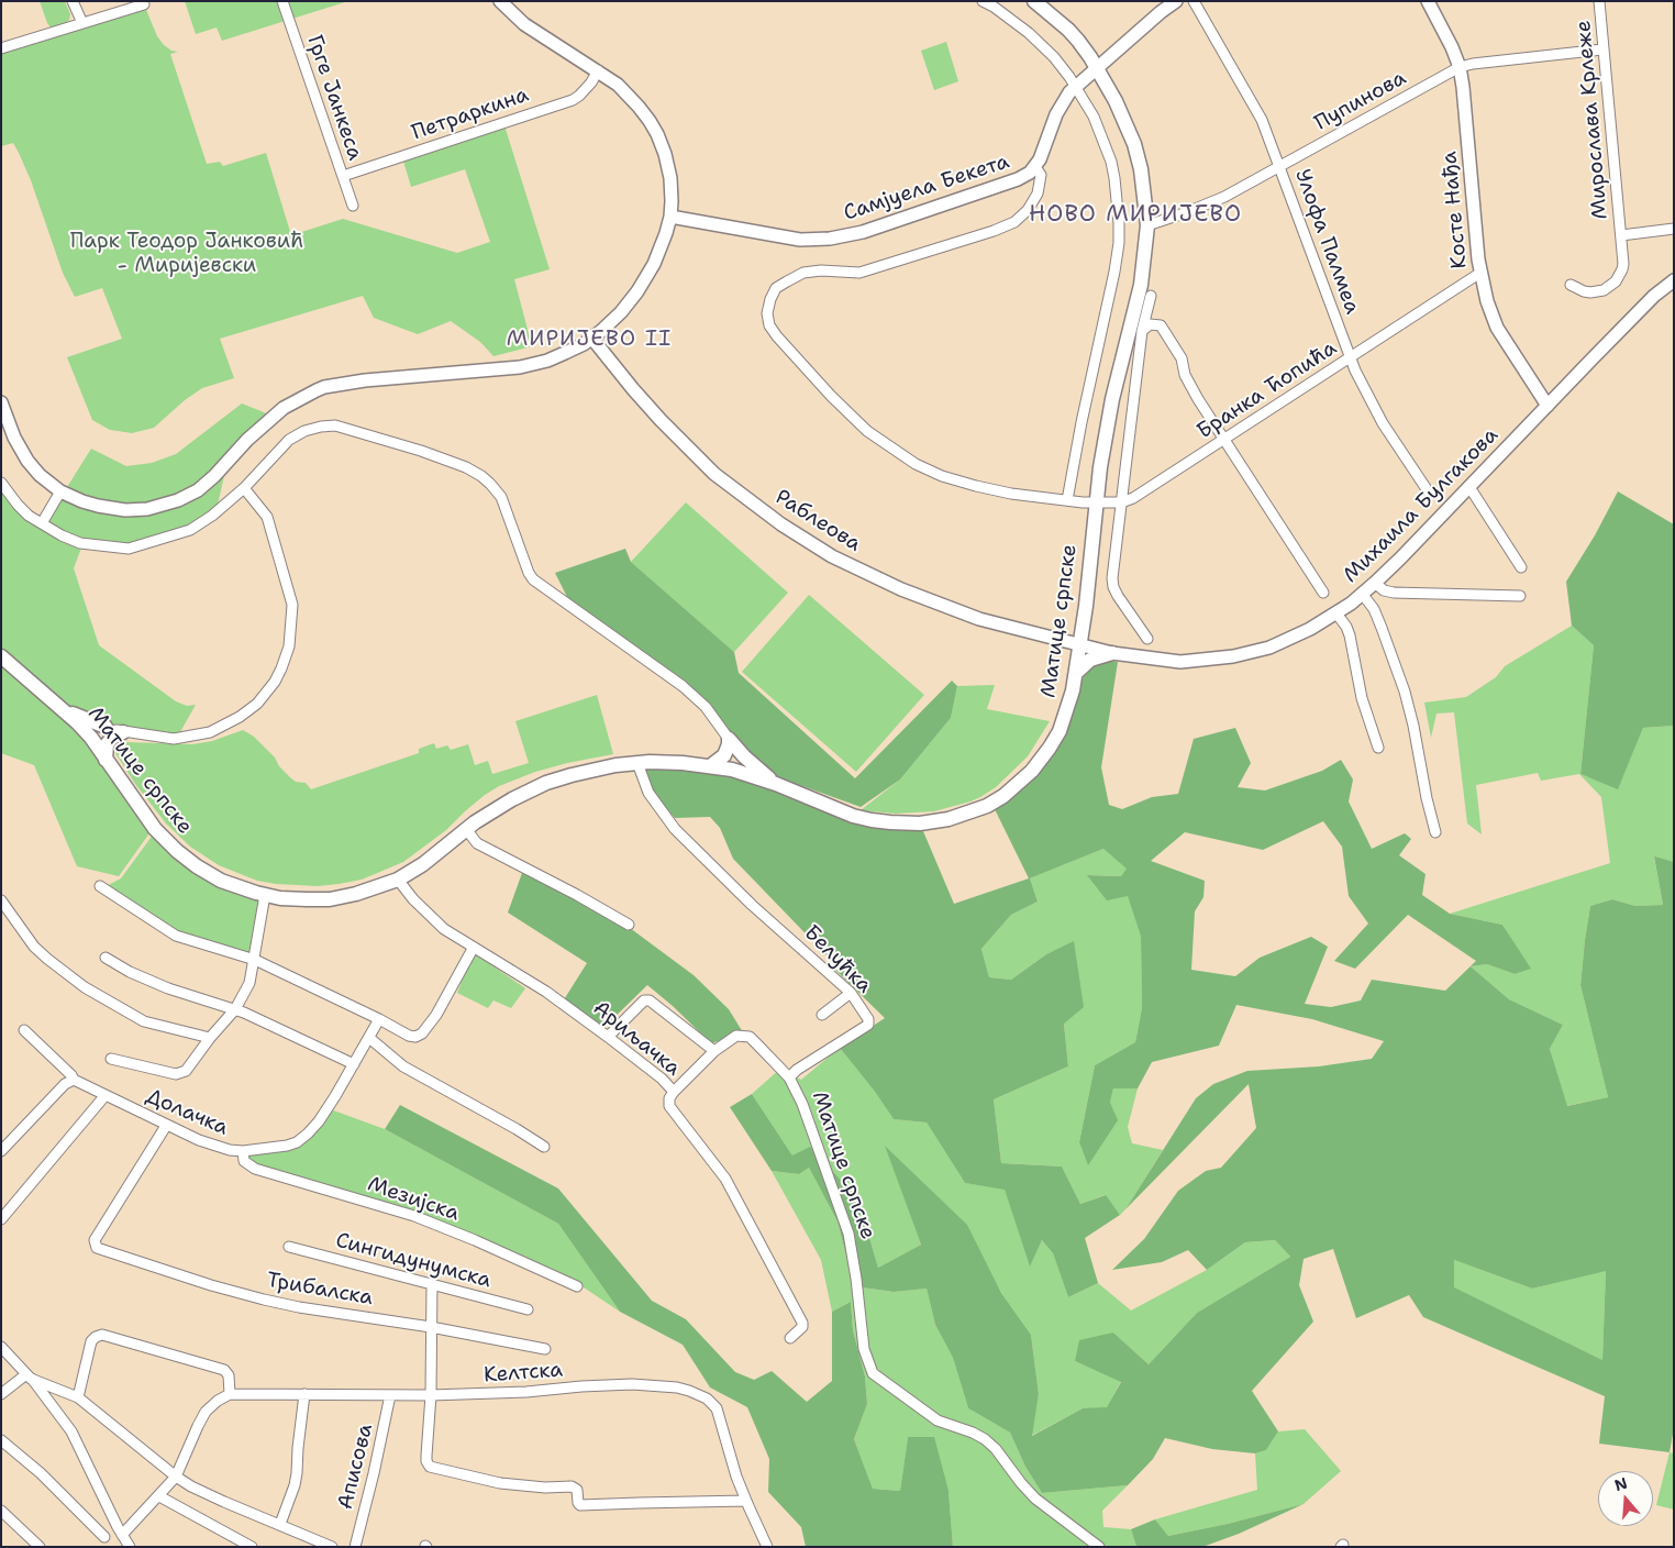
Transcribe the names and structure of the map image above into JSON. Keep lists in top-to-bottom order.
{
  "streets": {
    "main road": ["Матице српске"],
    "street": [
      "Грге Јанкеса",
      "Пупинова",
      "Петраркина",
      "Мирослава Крлеже",
      "Самјуела Бекета",
      "Косте Нађа",
      "Улофа Палмеа",
      "Бранка Ћопића",
      "Михаила Булгакова",
      "Раблеова",
      "Белућка",
      "Ариљачка",
      "Долачка",
      "Мезијска",
      "Сингидунумска",
      "Трибалска",
      "Келтска",
      "Аписова"
    ]
  },
  "crossings": [
    ["Грге Јанкеса", "Петраркина"],
    ["Пупинова", "Мирослава Крлеже"],
    ["Пупинова", "Косте Нађа"],
    ["Пупинова", "Улофа Палмеа"],
    ["Пупинова", "Матице српске"],
    ["Самјуела Бекета", "Бранка Ћопића"],
    ["Самјуела Бекета", "Матице српске"],
    ["Косте Нађа", "Бранка Ћопића"],
    ["Косте Нађа", "Михаила Булгакова"],
    ["Улофа Палмеа", "Бранка Ћопића"],
    ["Бранка Ћопића", "Матице српске"],
    ["Михаила Булгакова", "Раблеова"],
    ["Михаила Булгакова", "Матице српске"],
    ["Раблеова", "Матице српске"],
    ["Матице српске", "Белућка"],
    ["Матице српске", "Ариљачка"],
    ["Долачка", "Мезијска"],
    ["Долачка", "Трибалска"],
    ["Келтска", "Аписова"]
  ],
  "districts": ["НОВО МИРИЈЕВО", "МИРИЈЕВО II"],
  "parks": ["Парк Теодор Јанковић - Миријевски"],
  "north": "top"
}
